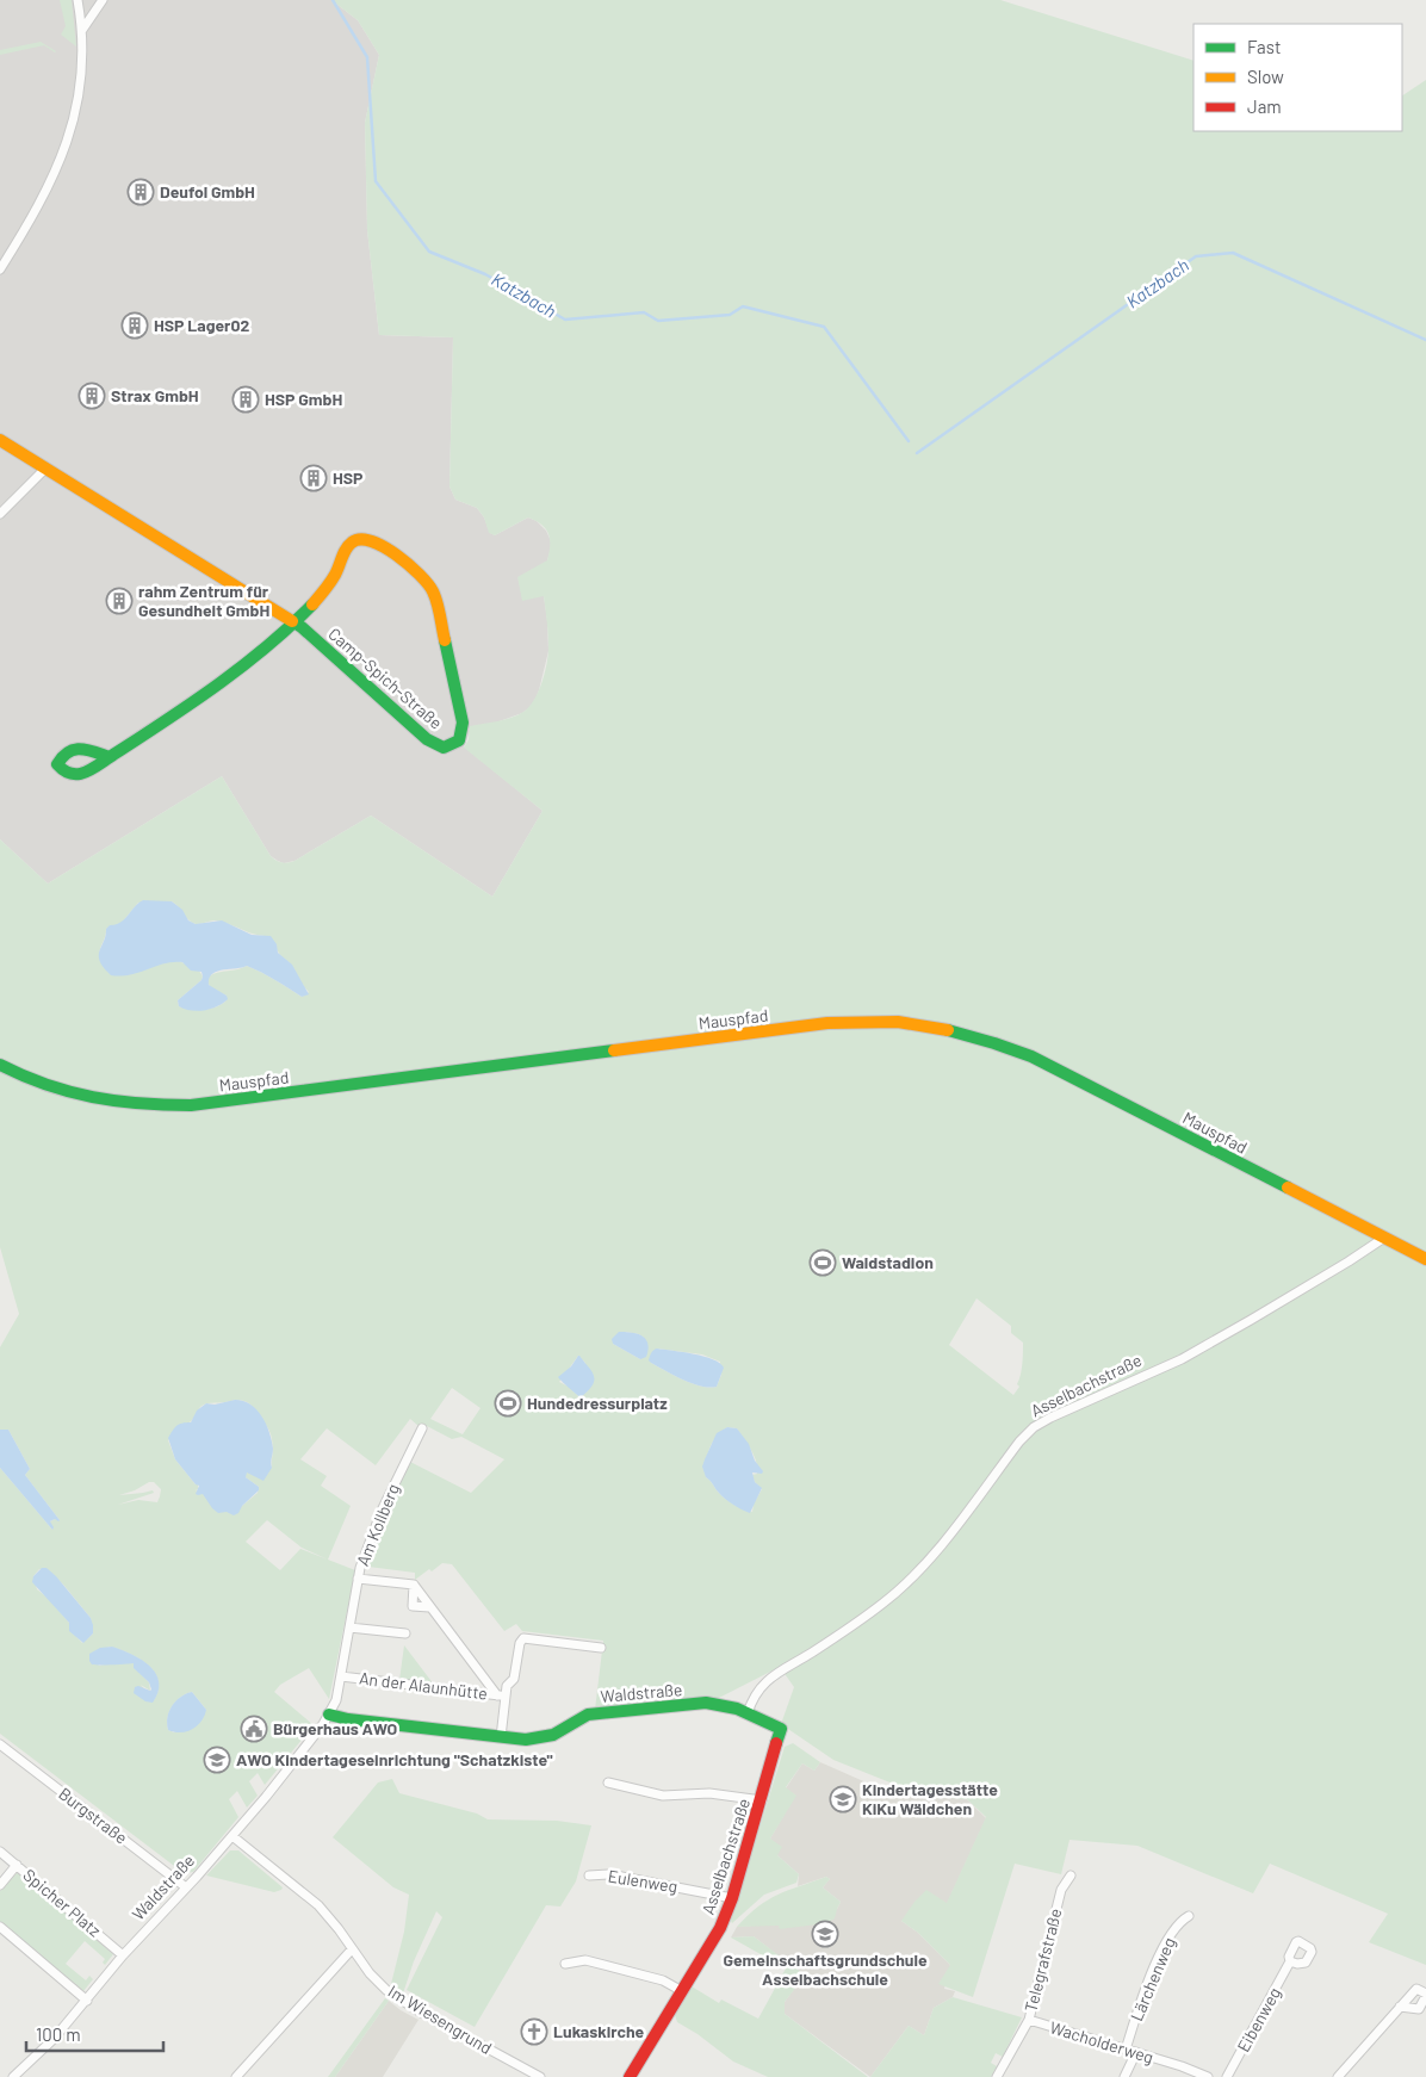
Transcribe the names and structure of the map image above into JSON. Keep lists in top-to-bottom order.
{
  "streets": {
    "street": [
      "Camp-Spich-Straße",
      "Mauspfad",
      "Asselbachstraße",
      "Am Kollberg",
      "An der Alaunhütte",
      "Waldstraße",
      "Burgstraße",
      "Eulenweg",
      "Spicher Platz",
      "Telegrafstraße",
      "Lärchenweg",
      "Im Wiesengrund",
      "Eibenweg",
      "Wacholderweg"
    ]
  },
  "crossings": [
    ["Mauspfad", "Asselbachstraße"],
    ["Asselbachstraße", "Waldstraße"],
    ["Asselbachstraße", "Eulenweg"],
    ["Am Kollberg", "An der Alaunhütte"],
    ["Am Kollberg", "Waldstraße"],
    ["Waldstraße", "Burgstraße"],
    ["Waldstraße", "Spicher Platz"],
    ["Waldstraße", "Im Wiesengrund"],
    ["Telegrafstraße", "Wacholderweg"],
    ["Lärchenweg", "Wacholderweg"]
  ],
  "water": ["Katzbach"],
  "places": {
    "building": [
      "Deufol GmbH",
      "HSP Lager02",
      "Strax GmbH",
      "HSP GmbH",
      "HSP",
      "rahm Zentrum für Gesundheit GmbH"
    ],
    "sports": ["Waldstadion", "Hundedressurplatz"],
    "public building": ["Bürgerhaus AWO"],
    "school or university": ["AWO Kindertageseinrichtung \"Schatzkiste\"", "Kindertagesstätte KiKu Wäldchen", "Gemeinschaftsgrundschule Asselbachschule"],
    "church": ["Lukaskirche"]
  },
  "legend": ["Fast", "Slow", "Jam"],
  "scale_bar": "100 m"
}
